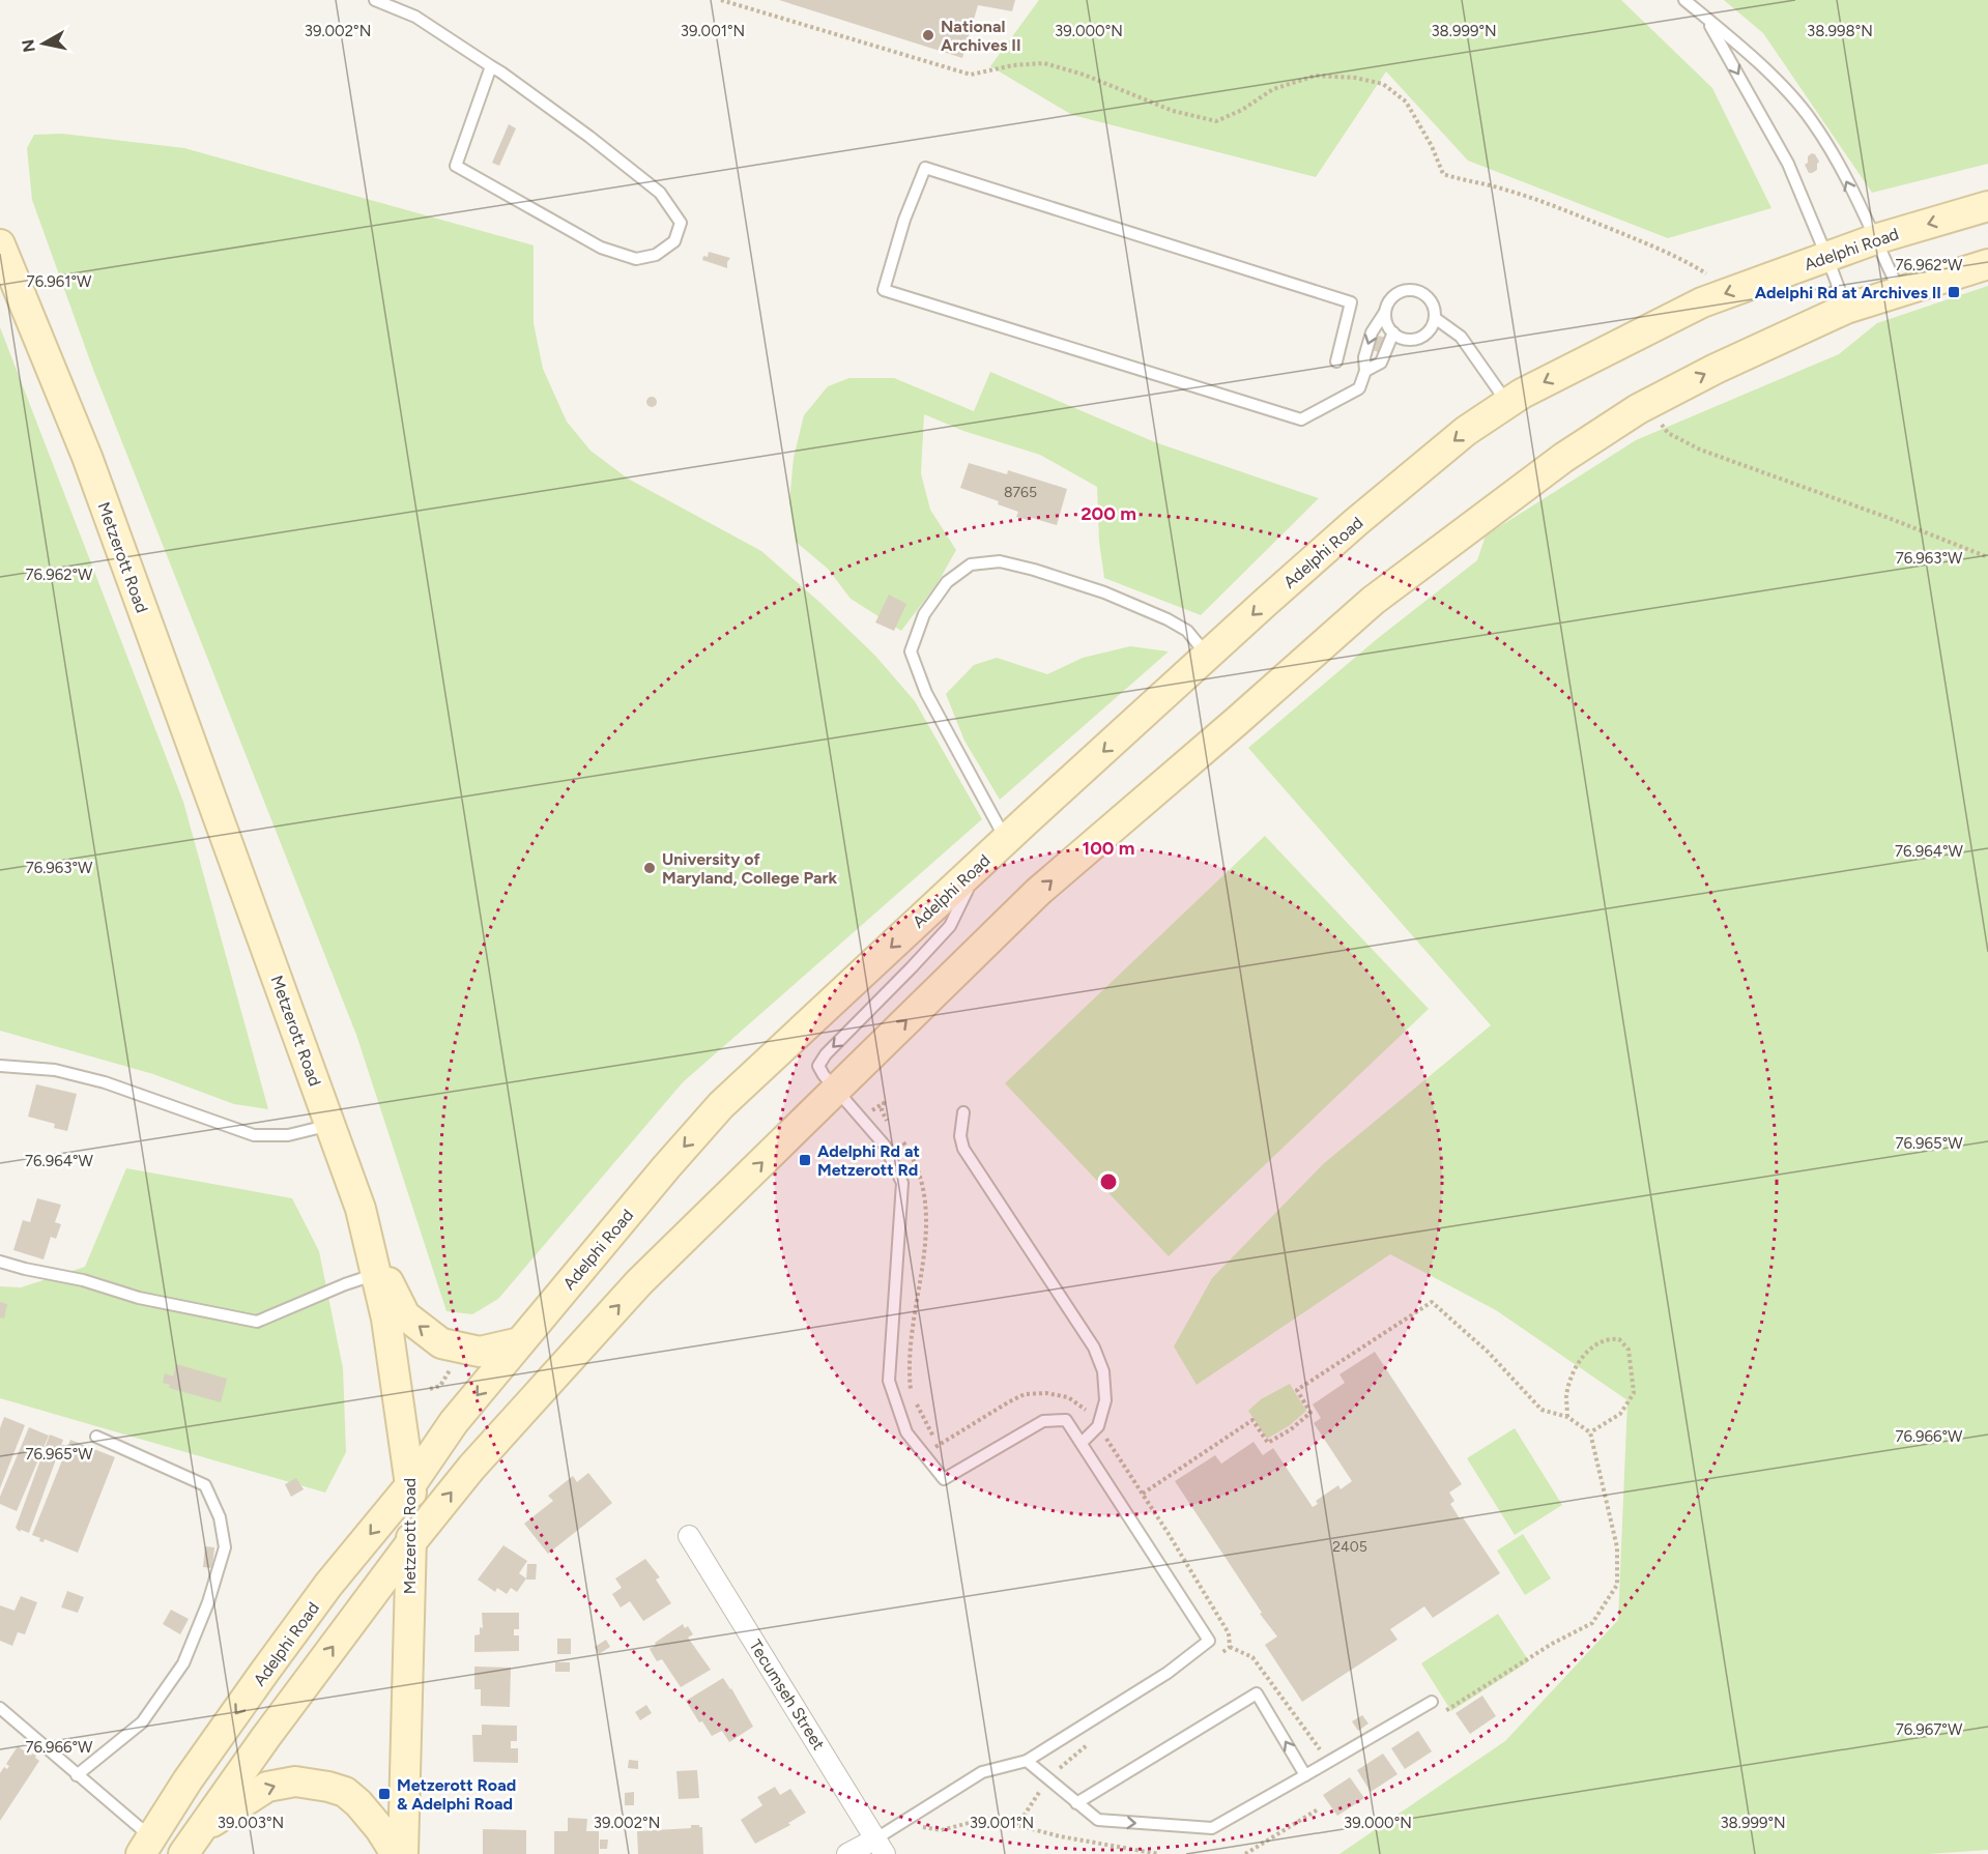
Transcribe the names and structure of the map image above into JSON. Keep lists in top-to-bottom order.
{
  "streets": {
    "main road": ["Adelphi Road", "Metzerott Road"],
    "street": ["Tecumseh Street"]
  },
  "crossings": [
    ["Adelphi Road", "Metzerott Road"]
  ],
  "places": {
    "other": ["National Archives II", "University of Maryland, College Park"],
    "transit": ["Adelphi Rd at Archives II", "Adelphi Rd at Metzerott Rd", "Metzerott Road & Adelphi Road"]
  },
  "house_numbers": ["8765", "2405"],
  "north": "left",
  "coordinates": [
    "39.002°N",
    "39.001°N",
    "39.000°N",
    "38.999°N",
    "38.998°N",
    "76.962°W",
    "76.961°W",
    "76.963°W",
    "76.964°W",
    "76.965°W",
    "76.966°W",
    "76.967°W",
    "39.003°N"
  ],
  "rings": ["200 m", "100 m"]
}
